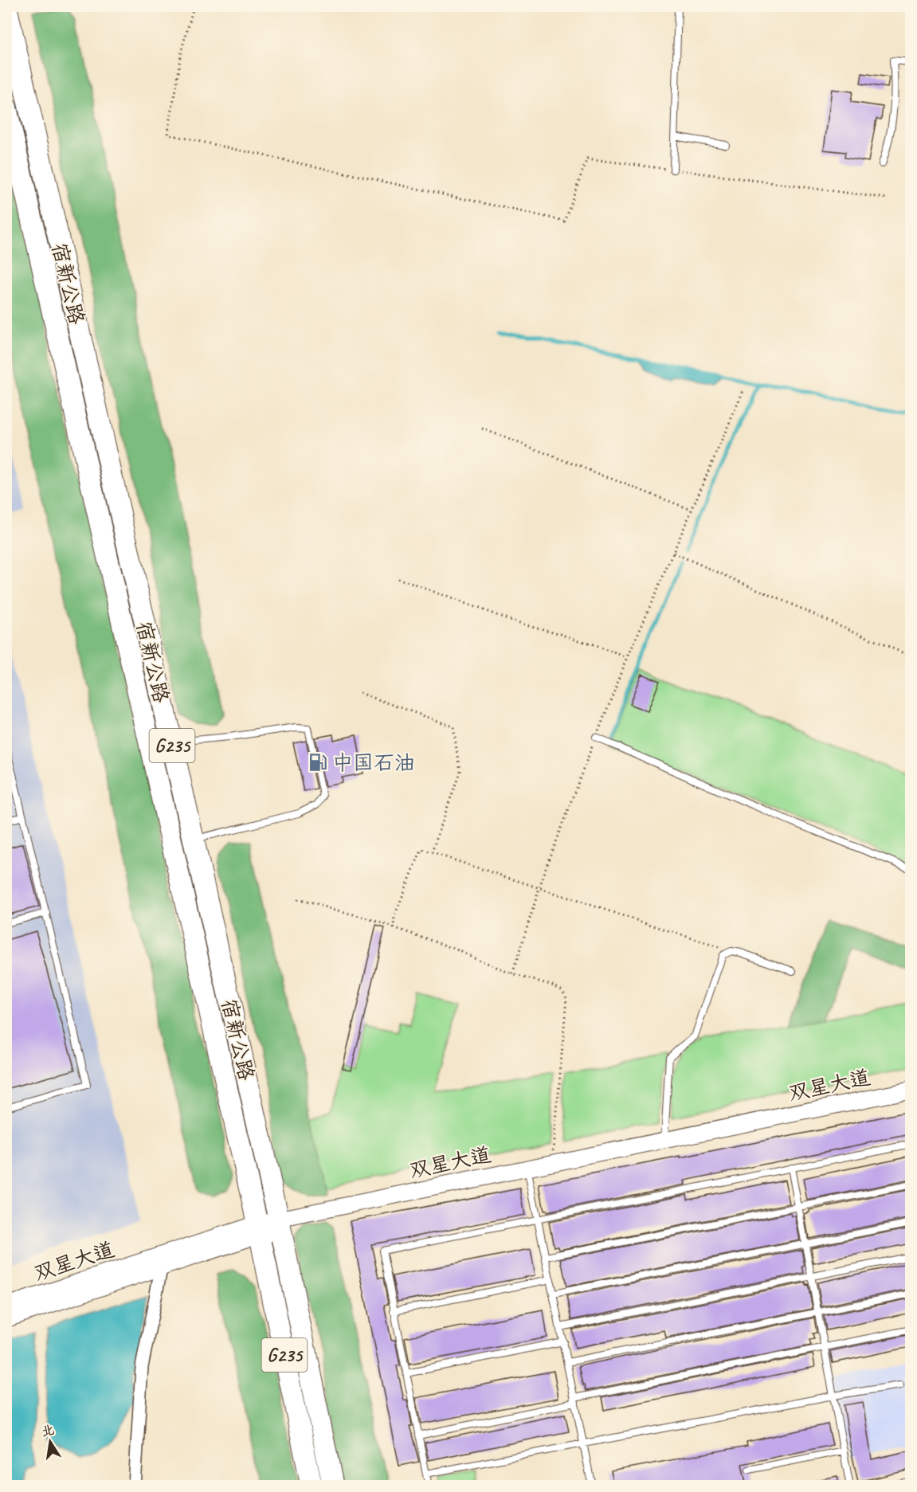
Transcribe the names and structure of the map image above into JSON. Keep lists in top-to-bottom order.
{
  "streets": {
    "highway": ["宿新公路", "G235"],
    "street": ["双星大道"]
  },
  "crossings": [
    ["宿新公路", "双星大道"]
  ],
  "places": {
    "fuel station": ["中国石油"]
  },
  "north": "top"
}
